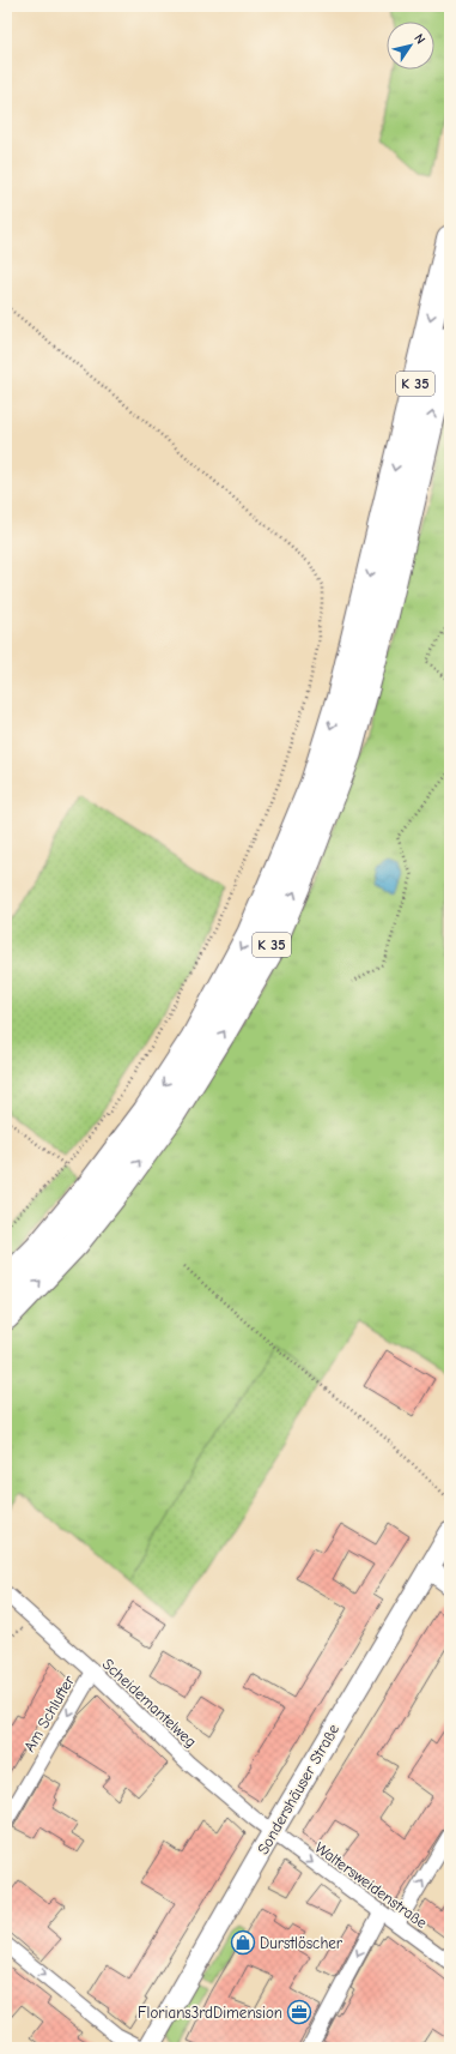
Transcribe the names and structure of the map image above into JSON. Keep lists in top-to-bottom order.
{
  "streets": {
    "highway": ["K 35"],
    "street": [
      "Scheidemantelweg",
      "Am Schlufter",
      "Sondershäuser Straße",
      "Waltersweidenstraße"
    ]
  },
  "crossings": [
    ["Scheidemantelweg", "Am Schlufter"],
    ["Scheidemantelweg", "Sondershäuser Straße"],
    ["Scheidemantelweg", "Waltersweidenstraße"],
    ["Sondershäuser Straße", "Waltersweidenstraße"]
  ],
  "one_way": ["Am Schlufter", "Waltersweidenstraße"],
  "places": {
    "shop": ["Durstlöscher"],
    "office": ["Florians3rdDimension"]
  },
  "north": "top right"
}
